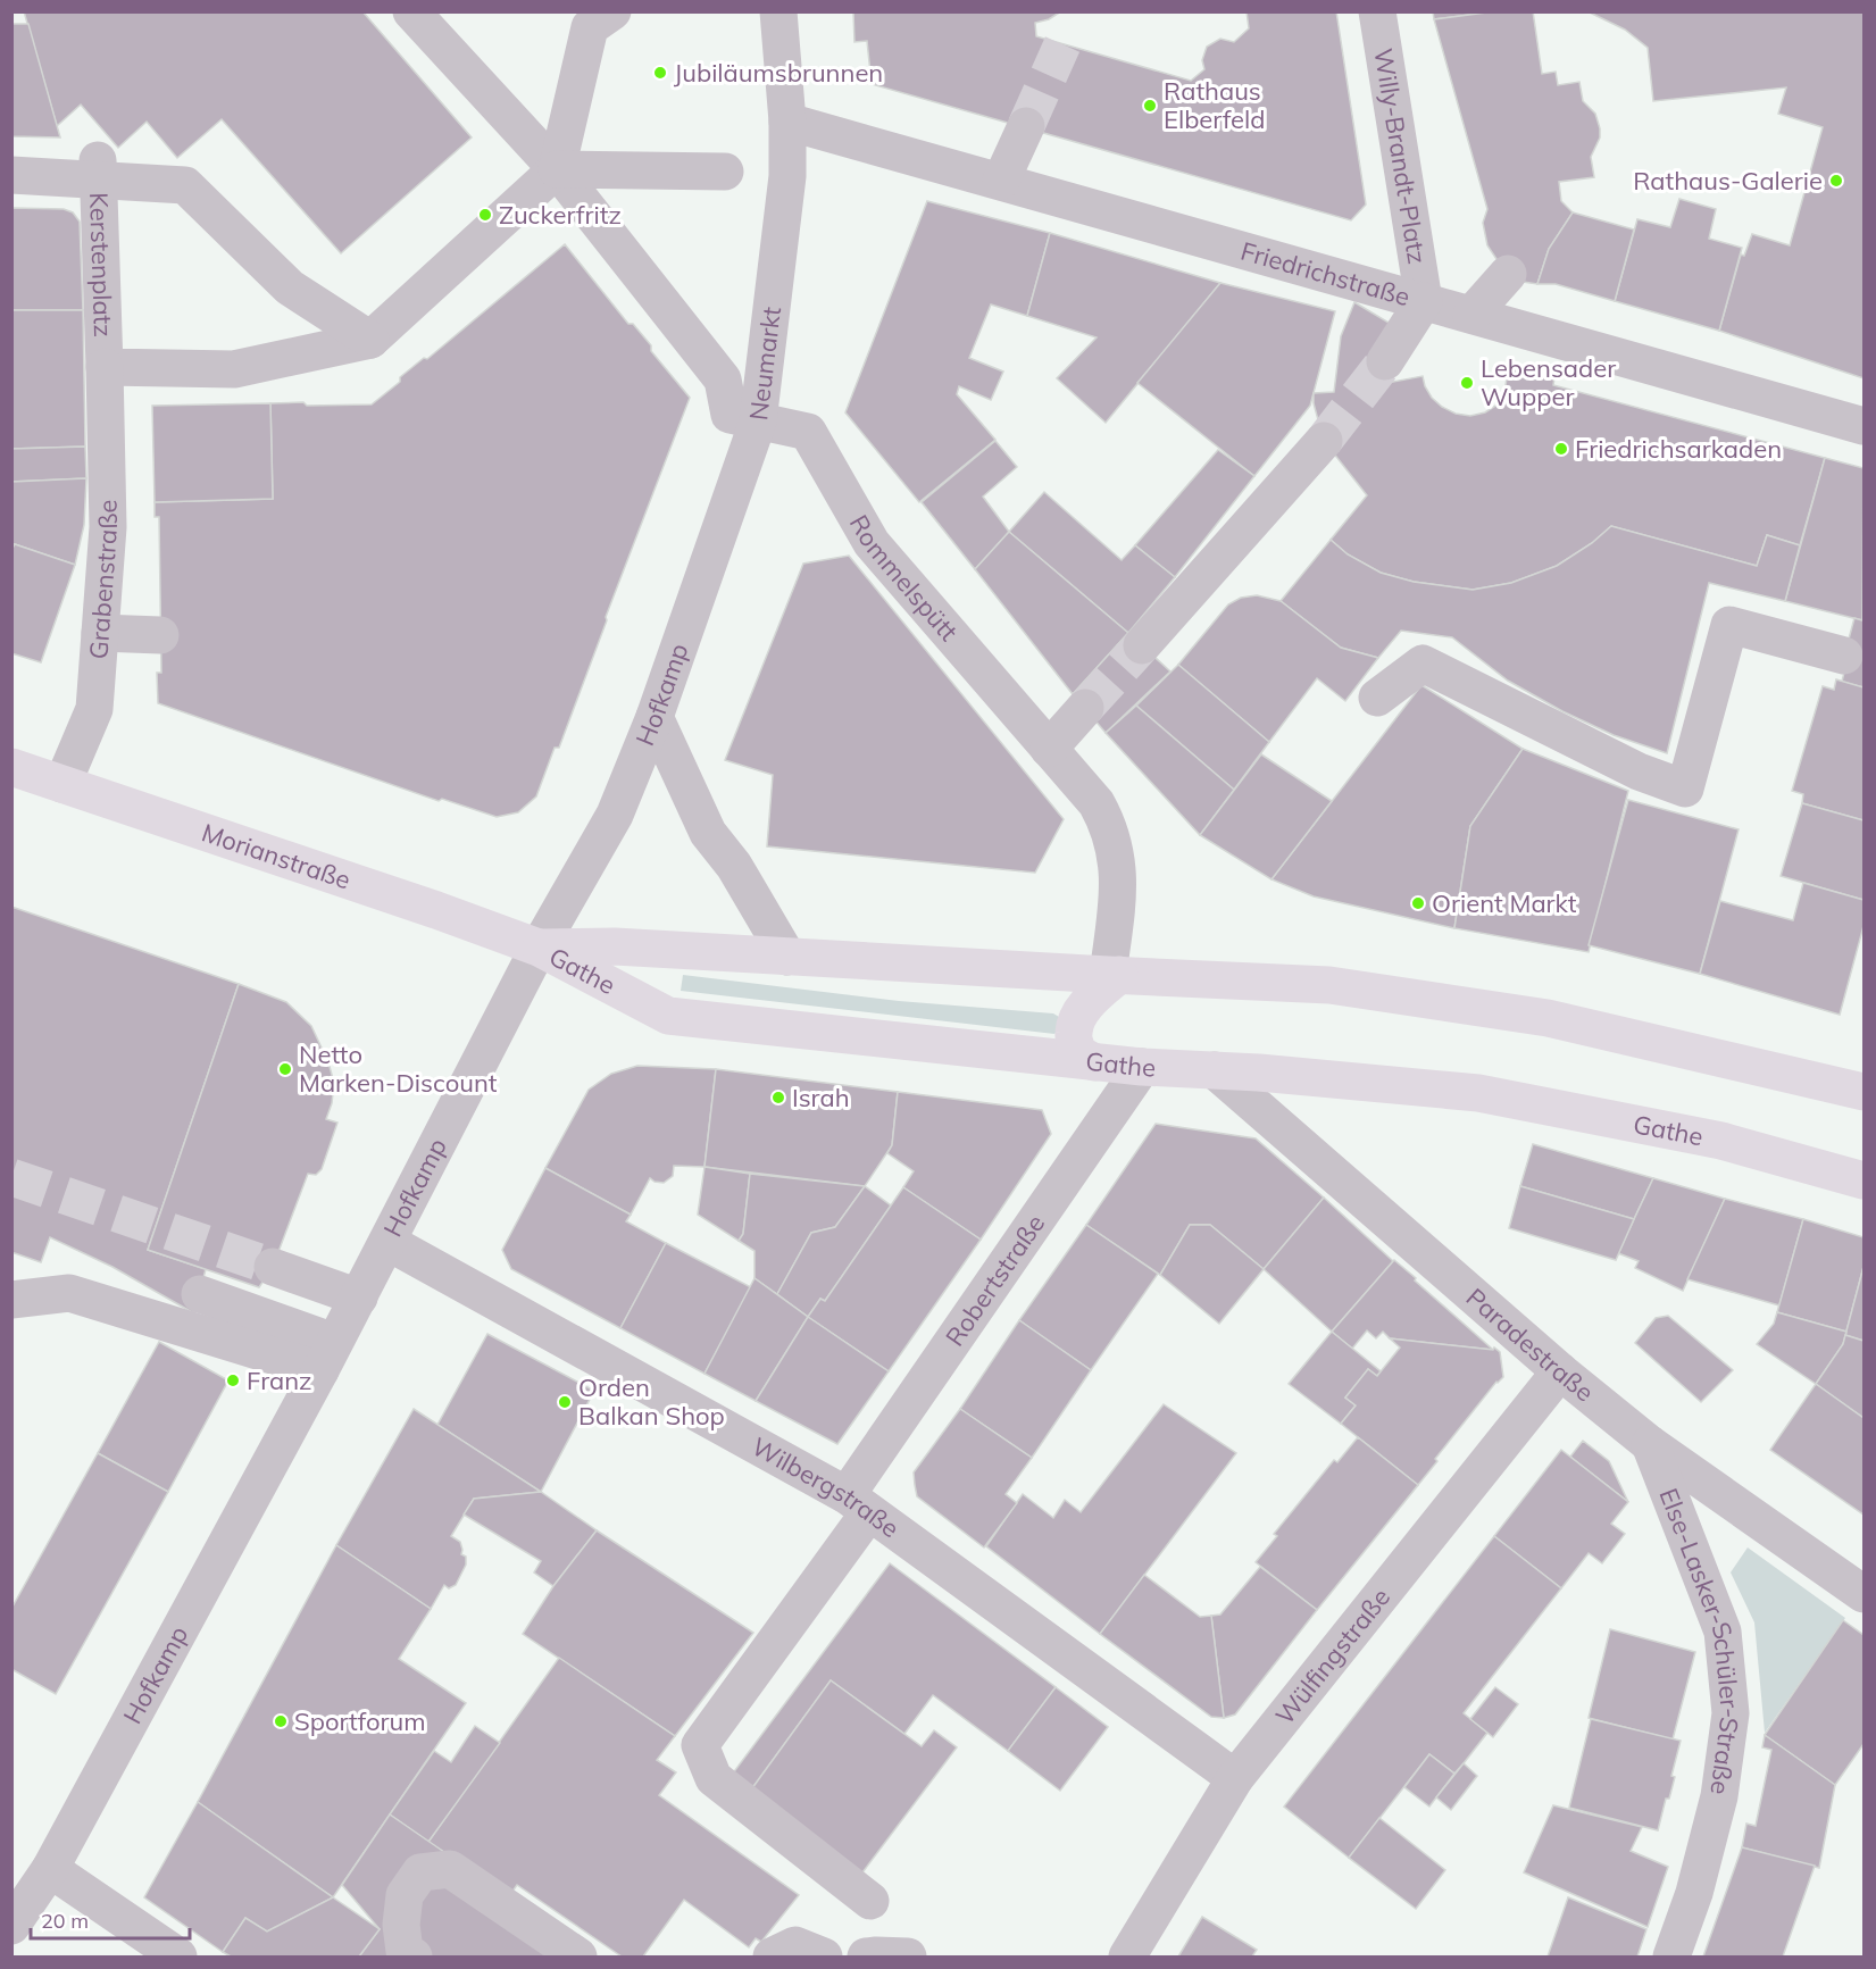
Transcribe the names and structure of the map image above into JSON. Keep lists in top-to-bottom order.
{
  "streets": {
    "main road": ["Morianstraße", "Gathe"],
    "street": [
      "Willy-Brandt-Platz",
      "Kerstenplatz",
      "Friedrichstraße",
      "Neumarkt",
      "Rommelspütt",
      "Grabenstraße",
      "Hofkamp",
      "Robertstraße",
      "Paradestraße",
      "Wilbergstraße",
      "Else-Lasker-Schüler-Straße",
      "Wülfingstraße"
    ]
  },
  "crossings": [
    ["Willy-Brandt-Platz", "Friedrichstraße"],
    ["Kerstenplatz", "Grabenstraße"],
    ["Friedrichstraße", "Neumarkt"],
    ["Neumarkt", "Rommelspütt"],
    ["Neumarkt", "Hofkamp"],
    ["Rommelspütt", "Hofkamp"],
    ["Rommelspütt", "Gathe"],
    ["Grabenstraße", "Morianstraße"],
    ["Hofkamp", "Morianstraße"],
    ["Hofkamp", "Gathe"],
    ["Hofkamp", "Wilbergstraße"],
    ["Morianstraße", "Gathe"],
    ["Gathe", "Robertstraße"],
    ["Gathe", "Paradestraße"],
    ["Robertstraße", "Wilbergstraße"],
    ["Paradestraße", "Else-Lasker-Schüler-Straße"],
    ["Paradestraße", "Wülfingstraße"],
    ["Wilbergstraße", "Wülfingstraße"]
  ],
  "places": [
    "Jubiläumsbrunnen",
    "Rathaus Elberfeld",
    "Rathaus-Galerie",
    "Zuckerfritz",
    "Lebensader Wupper",
    "Friedrichsarkaden",
    "Orient Markt",
    "Netto Marken-Discount",
    "Israh",
    "Franz",
    "Orden Balkan Shop",
    "Sportforum"
  ],
  "scale_bar": "20 m"
}
